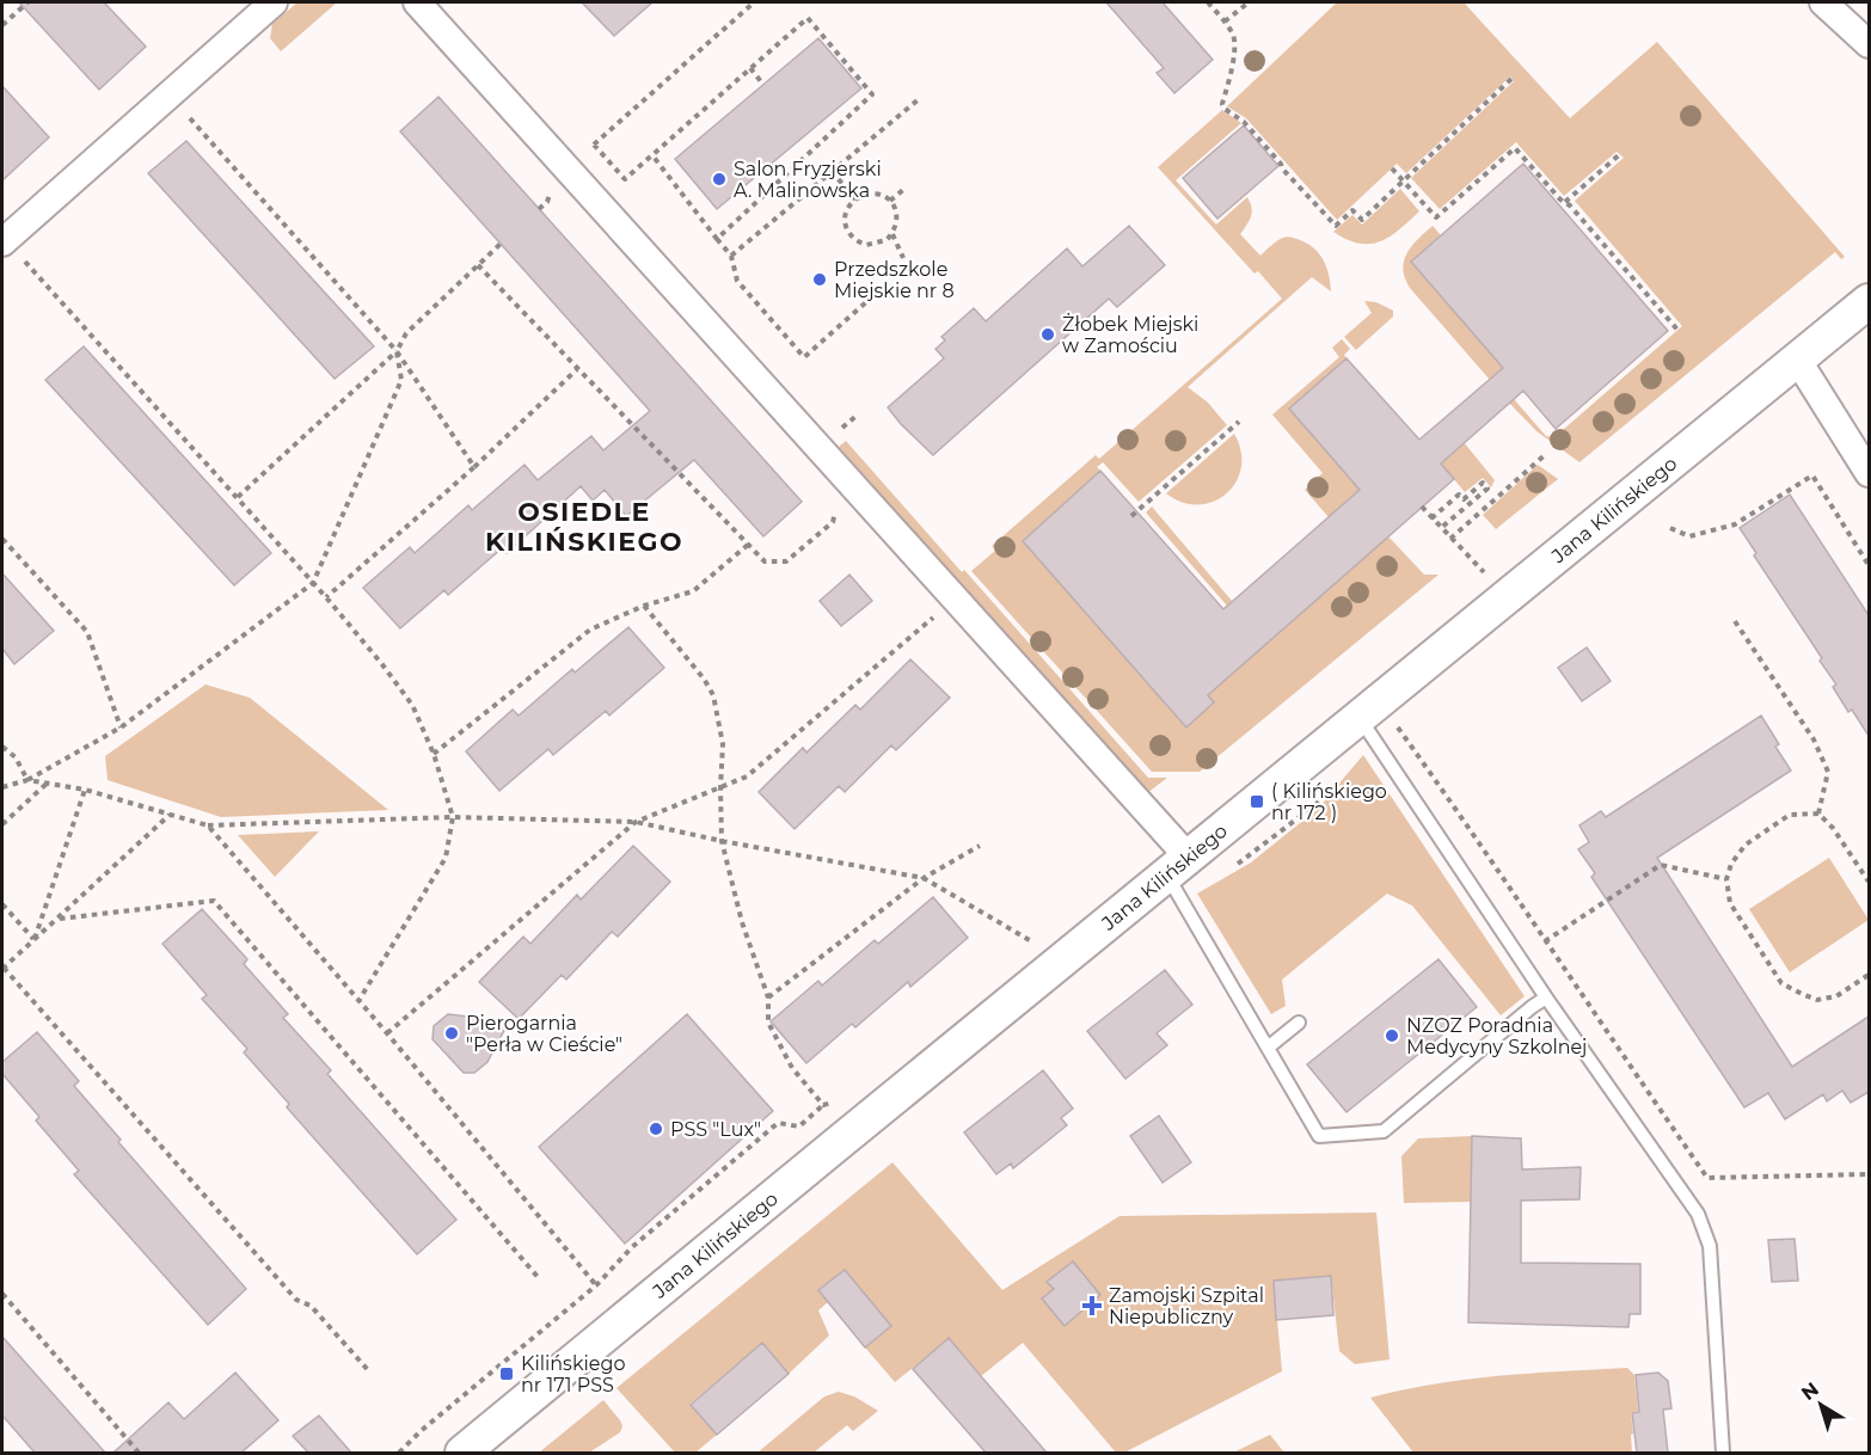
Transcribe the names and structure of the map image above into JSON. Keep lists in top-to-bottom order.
{
  "streets": {
    "street": ["Jana Kilińskiego"]
  },
  "districts": ["OSIEDLE KILIŃSKIEGO"],
  "places": {
    "other": [
      "Salon Fryzjerski A. Malinowska",
      "Przedszkole Miejskie nr 8",
      "Żłobek Miejski w Zamościu",
      "Pierogarnia \"Perła w Cieście\"",
      "NZOZ Poradnia Medycyny Szkolnej",
      "PSS \"Lux\""
    ],
    "transit": ["( Kilińskiego nr 172 )", "Kilińskiego nr 171 PSS"],
    "health": ["Zamojski Szpital Niepubliczny"]
  },
  "north": "top left"
}
